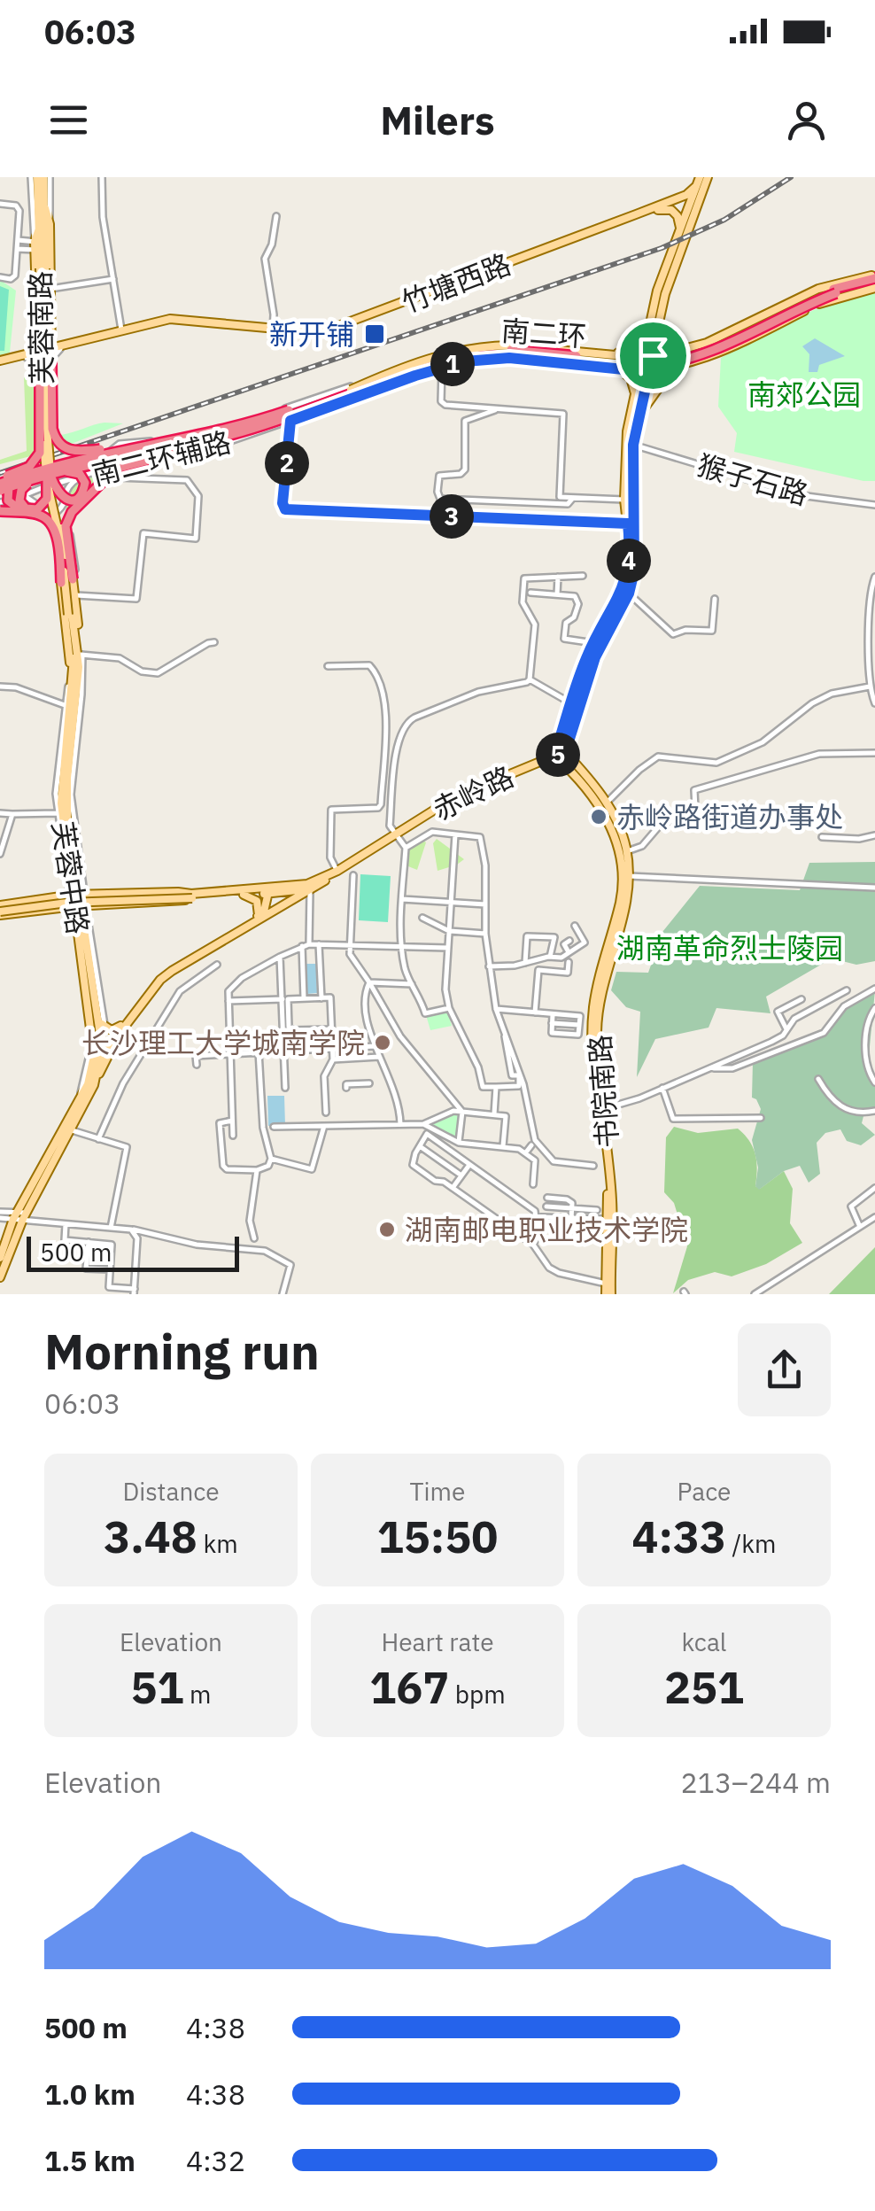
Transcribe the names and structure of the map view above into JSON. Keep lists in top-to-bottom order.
{
  "streets": {
    "highway": ["南二环"],
    "main road": [
      "竹塘西路",
      "芙蓉南路",
      "南二环辅路",
      "赤岭路",
      "芙蓉中路",
      "书院南路"
    ],
    "street": ["猴子石路"]
  },
  "crossings": [
    ["芙蓉南路", "南二环辅路"],
    ["芙蓉南路", "芙蓉中路"],
    ["南二环", "南二环辅路"],
    ["南二环辅路", "芙蓉中路"],
    ["赤岭路", "芙蓉中路"],
    ["赤岭路", "书院南路"]
  ],
  "parks": ["南郊公园", "湖南革命烈士陵园"],
  "places": {
    "transit": ["新开铺"],
    "other": ["赤岭路街道办事处", "长沙理工大学城南学院", "湖南邮电职业技术学院"]
  },
  "scale_bar": "500 m",
  "page": {
    "status": "06:03",
    "header": "Milers",
    "pins": [
      "1",
      "2",
      "3",
      "4",
      "5"
    ],
    "scale": "500 m",
    "heading": ["Morning run", "06:03"],
    "stats": [
      ["Distance", "3.48 km"],
      ["Time", "15:50"],
      ["Pace", "4:33 /km"],
      ["Elevation", "51 m"],
      ["Heart rate", "167 bpm"],
      ["kcal", "251"]
    ],
    "chart": ["Elevation", "213–244 m"],
    "list": [
      {
        "name": "500 m",
        "note": "4:38"
      },
      {
        "name": "1.0 km",
        "note": "4:38"
      },
      {
        "name": "1.5 km",
        "note": "4:32"
      }
    ]
  }
}
